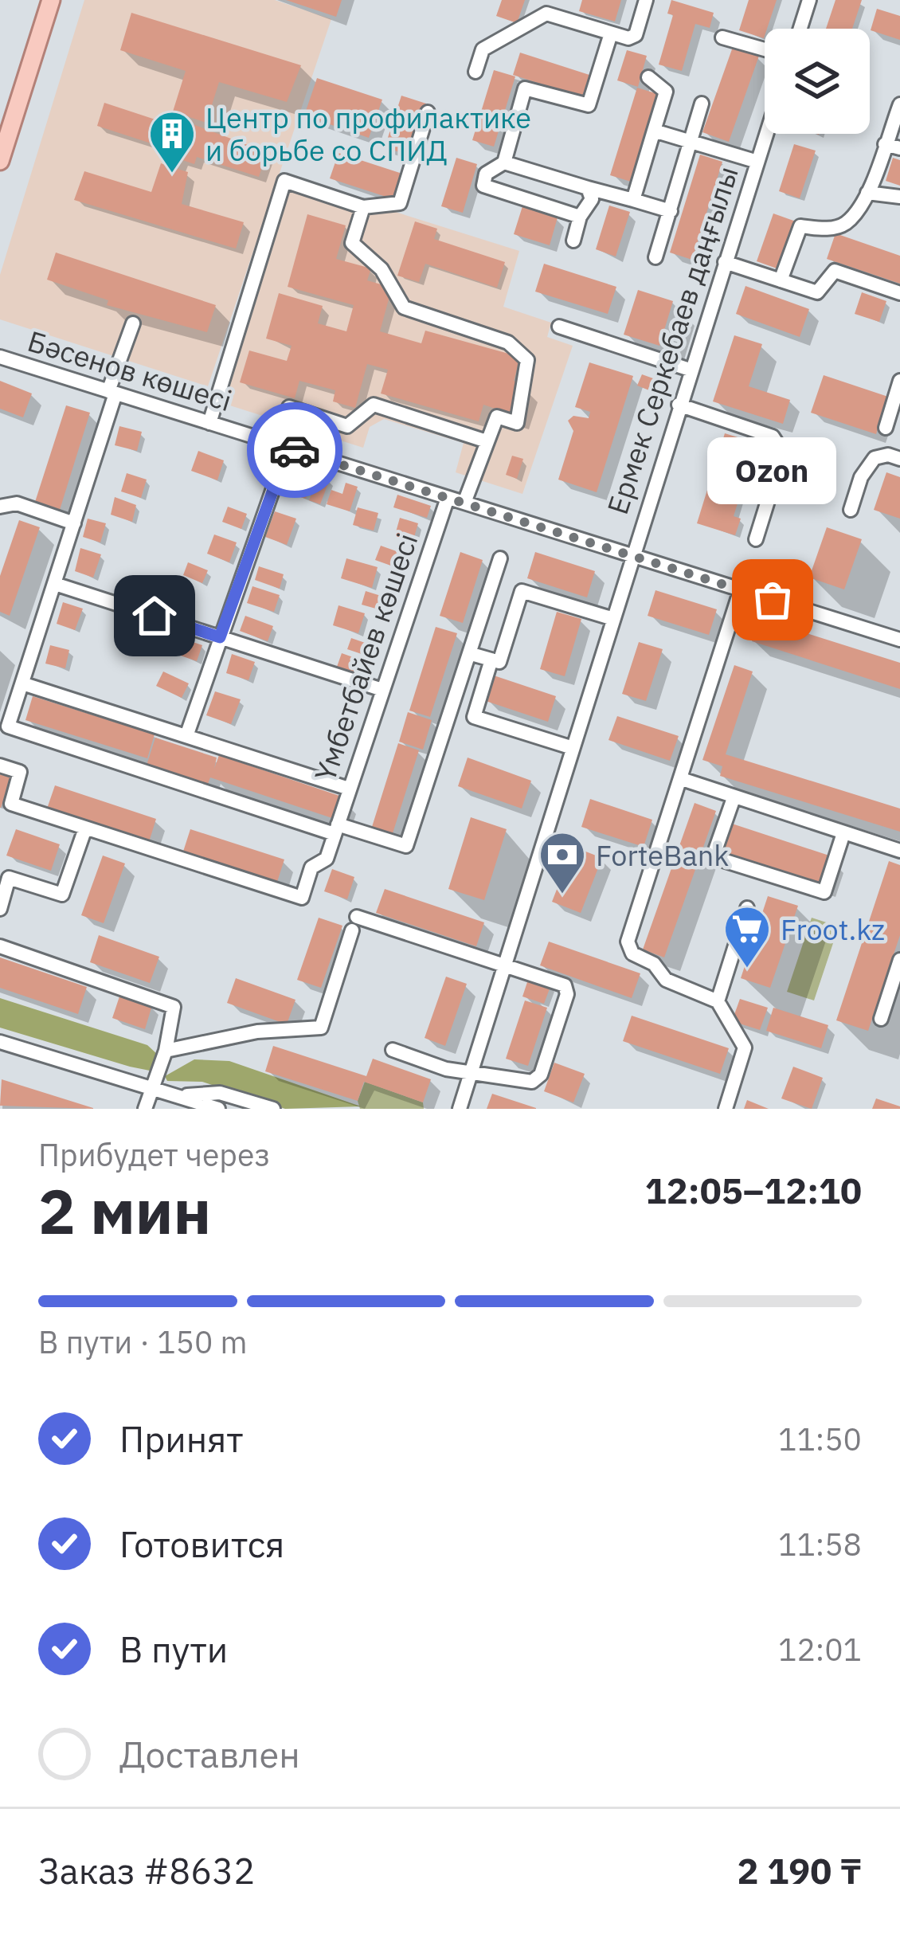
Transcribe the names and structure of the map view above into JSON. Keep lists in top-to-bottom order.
{
  "streets": {
    "street": ["Ермек Серкебаев даңғылы", "Бәсенов көшесі", "Үмбетбайев көшесі"]
  },
  "crossings": [
    ["Ермек Серкебаев даңғылы", "Бәсенов көшесі"],
    ["Бәсенов көшесі", "Үмбетбайев көшесі"]
  ],
  "places": {
    "building": ["Центр по профилактике и борьбе со СПИД"],
    "other": ["Ozon"],
    "bank": ["ForteBank"],
    "supermarket": ["Froot.kz"]
  },
  "page": {
    "bubble": "Ozon",
    "heading": ["2 мин", "Прибудет через", "12:05–12:10"],
    "panel": ["Заказ #8632", "2 190 ₸"],
    "bar": "В пути · 150 m",
    "list": [
      ["Принят", "11:50"],
      ["Готовится", "11:58"],
      ["В пути", "12:01"],
      "Доставлен"
    ]
  }
}
